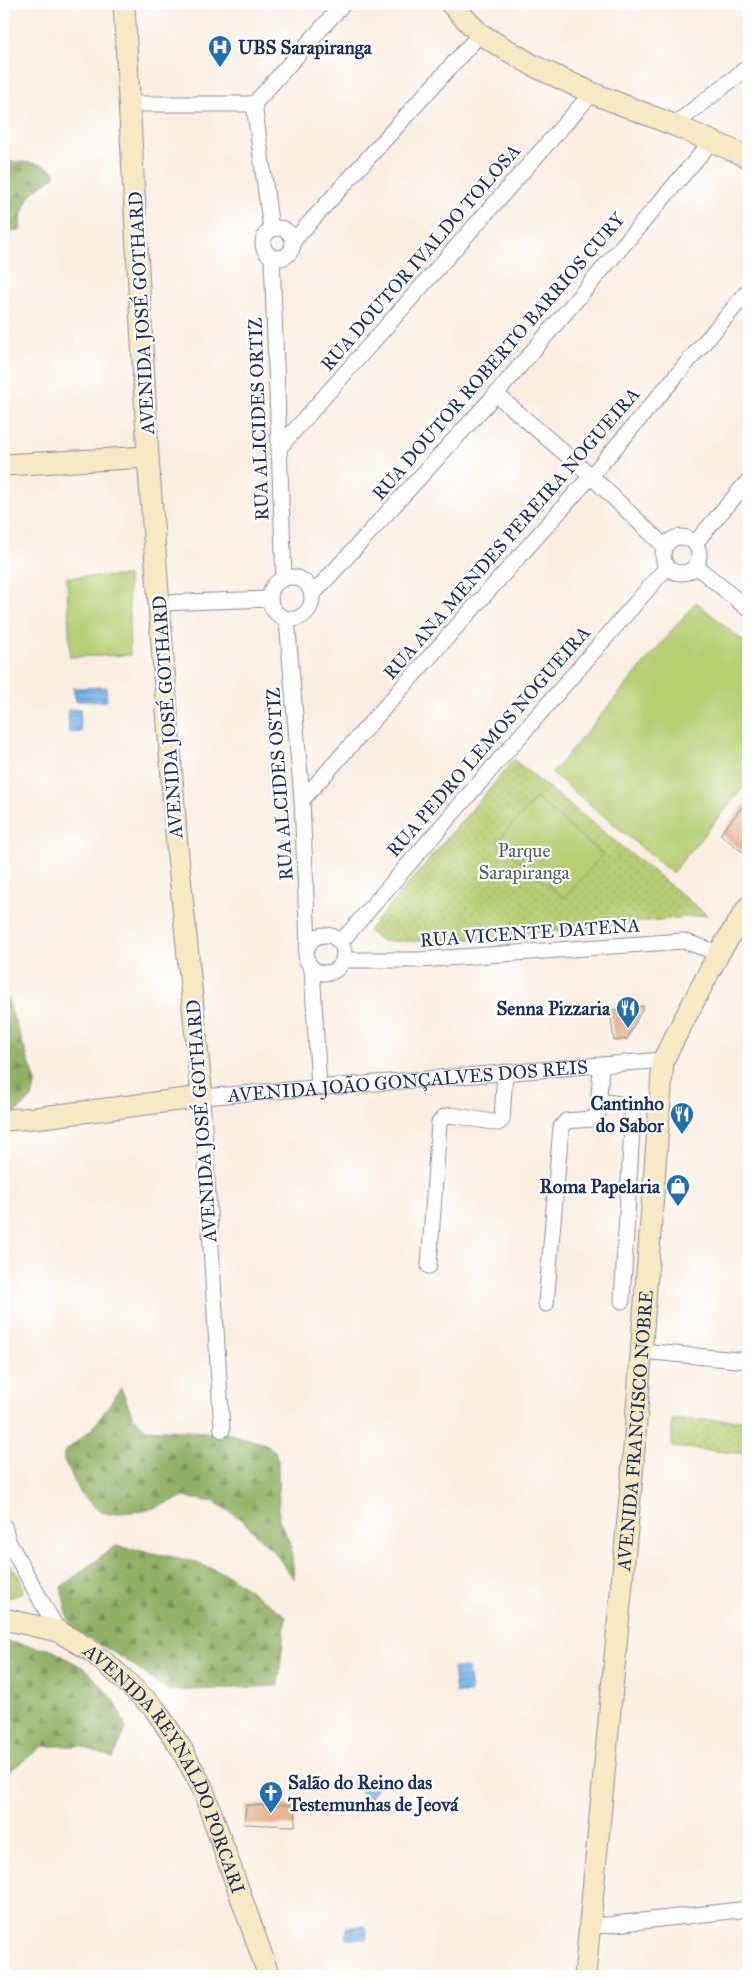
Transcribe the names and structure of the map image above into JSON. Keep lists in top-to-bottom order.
{
  "streets": {
    "street": [
      "RUA DOUTOR IVALDO TOLOSA",
      "AVENIDA JOSÉ GOTHARD",
      "RUA DOUTOR ROBERTO BARRIOS CURY",
      "RUA ALICIDES ORTIZ",
      "RUA ANA MENDES PEREIRA NOGUEIRA",
      "RUA PEDRO LEMOS NOGUEIRA",
      "RUA ALCIDES OSTIZ",
      "RUA VICENTE DATENA",
      "AVENIDA JOÃO GONÇALVES DOS REIS",
      "AVENIDA FRANCISCO NOBRE",
      "AVENIDA REYNALDO PORCARI"
    ]
  },
  "crossings": [
    ["RUA DOUTOR IVALDO TOLOSA", "RUA ALICIDES ORTIZ"],
    ["AVENIDA JOSÉ GOTHARD", "AVENIDA JOÃO GONÇALVES DOS REIS"],
    ["RUA DOUTOR ROBERTO BARRIOS CURY", "RUA ALICIDES ORTIZ"],
    ["RUA DOUTOR ROBERTO BARRIOS CURY", "RUA ALCIDES OSTIZ"],
    ["RUA ALICIDES ORTIZ", "RUA ALCIDES OSTIZ"],
    ["RUA ANA MENDES PEREIRA NOGUEIRA", "RUA ALCIDES OSTIZ"],
    ["RUA PEDRO LEMOS NOGUEIRA", "RUA ALCIDES OSTIZ"],
    ["RUA PEDRO LEMOS NOGUEIRA", "RUA VICENTE DATENA"],
    ["RUA ALCIDES OSTIZ", "RUA VICENTE DATENA"],
    ["RUA VICENTE DATENA", "AVENIDA FRANCISCO NOBRE"],
    ["AVENIDA JOÃO GONÇALVES DOS REIS", "AVENIDA FRANCISCO NOBRE"]
  ],
  "parks": ["Parque Sarapiranga"],
  "places": {
    "hospital": ["UBS Sarapiranga"],
    "restaurant": ["Senna Pizzaria", "Cantinho do Sabor"],
    "shop": ["Roma Papelaria"],
    "church": ["Salão do Reino das Testemunhas de Jeová"]
  }
}
